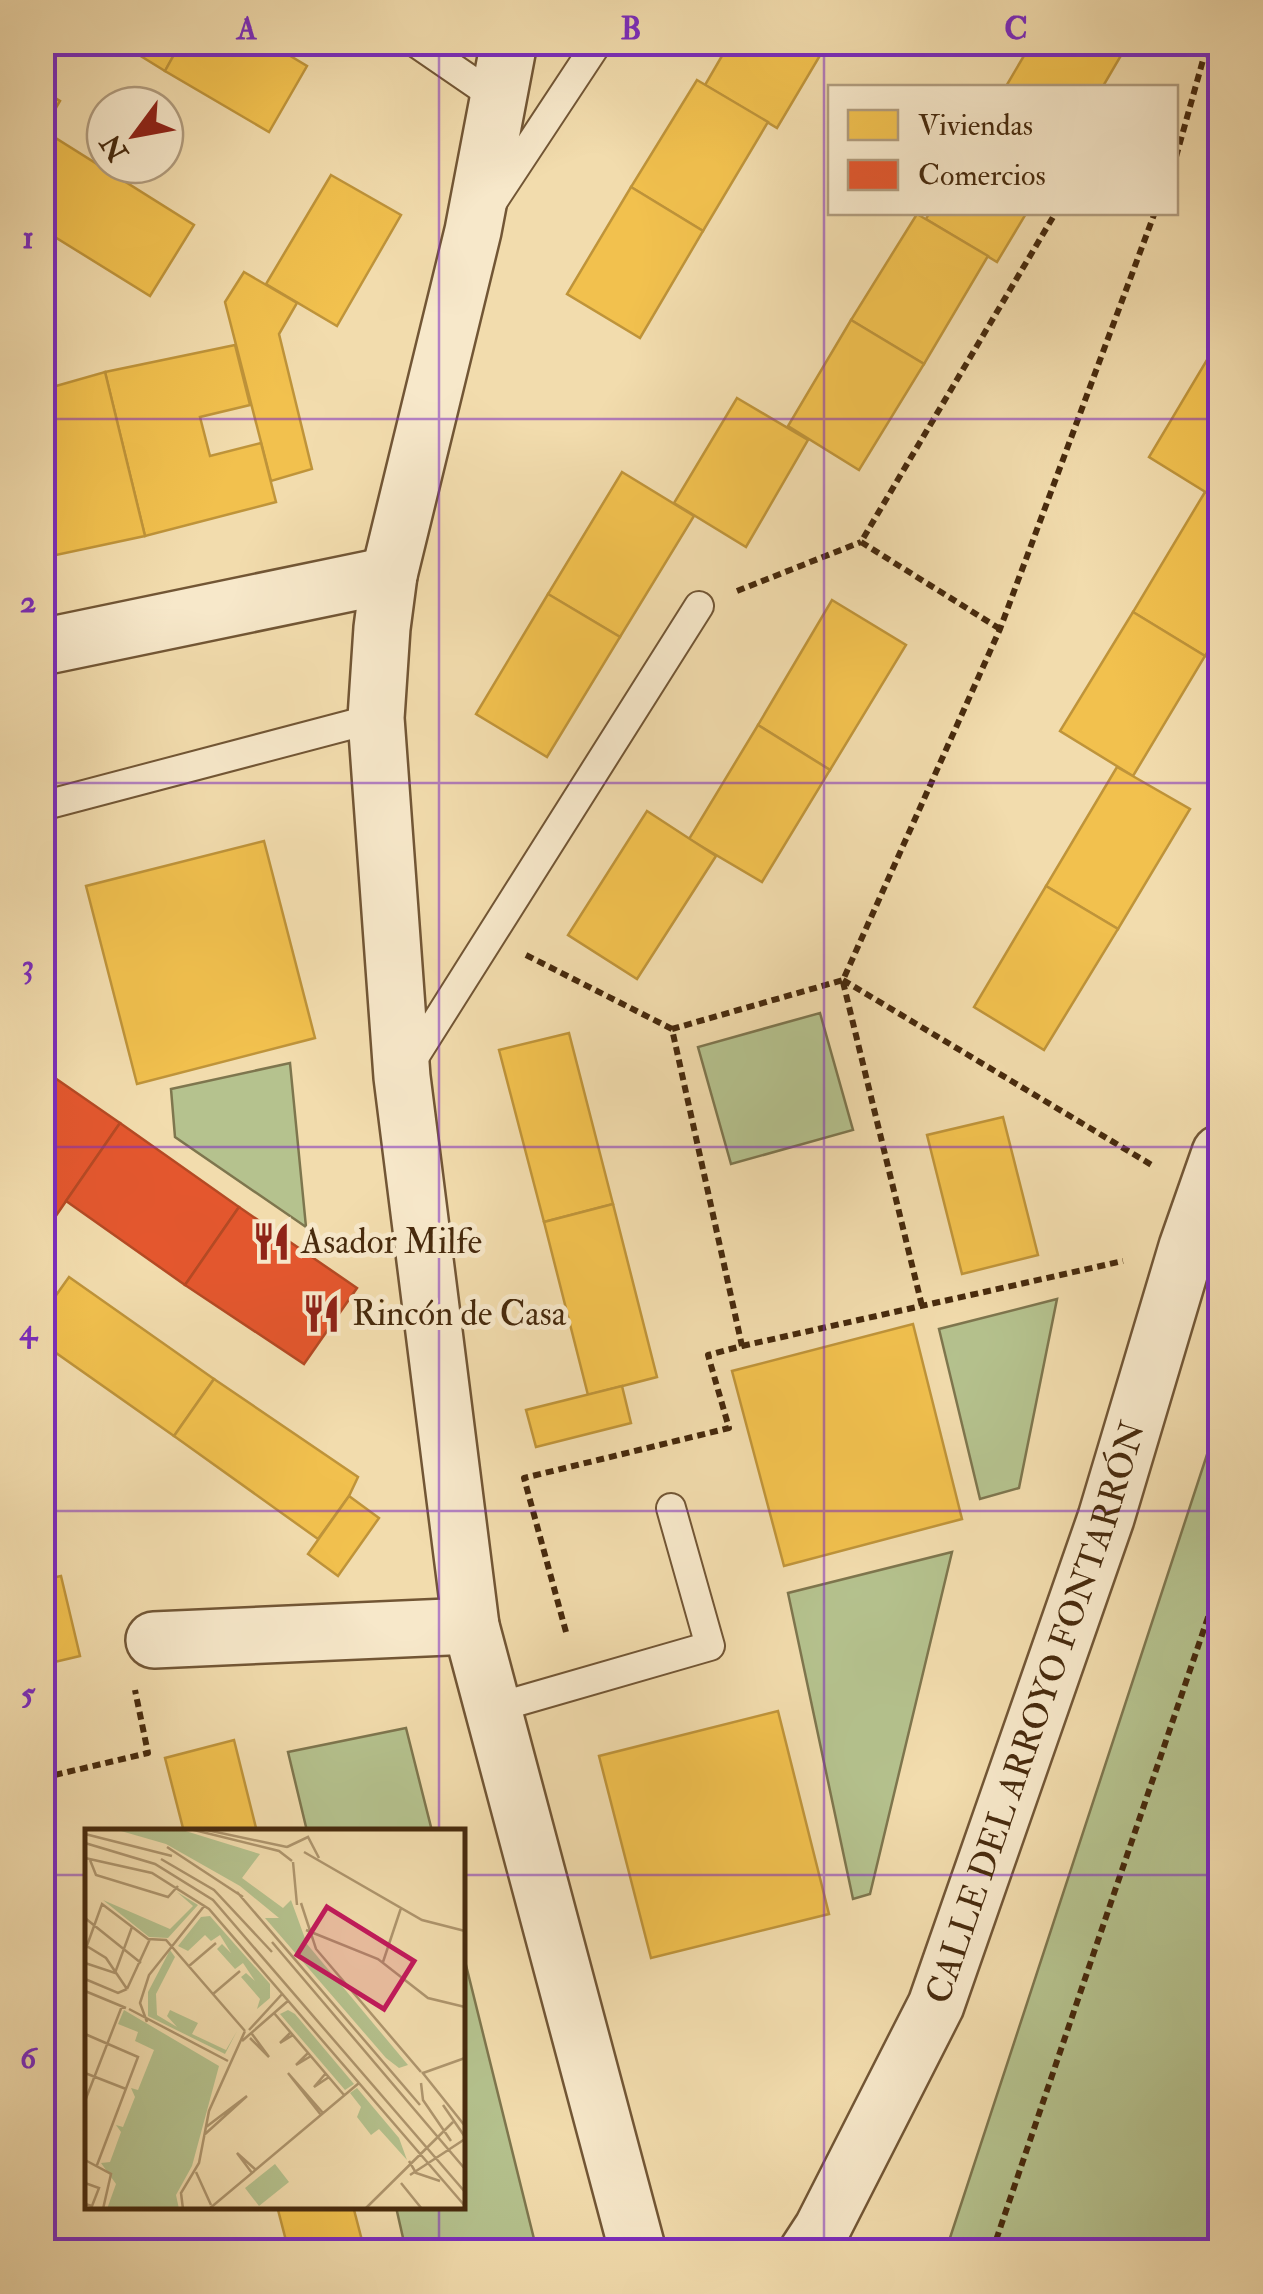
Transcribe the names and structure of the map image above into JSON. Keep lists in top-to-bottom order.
{
  "streets": {
    "street": ["CALLE DEL ARROYO FONTARRÓN"]
  },
  "places": {
    "restaurant": ["Asador Milfe", "Rincón de Casa"]
  },
  "legend": ["Viviendas", "Comercios"],
  "north": "bottom left",
  "grid": {
    "columns": ["A", "B", "C"],
    "rows": [
      "1",
      "2",
      "3",
      "4",
      "5",
      "6"
    ]
  }
}
